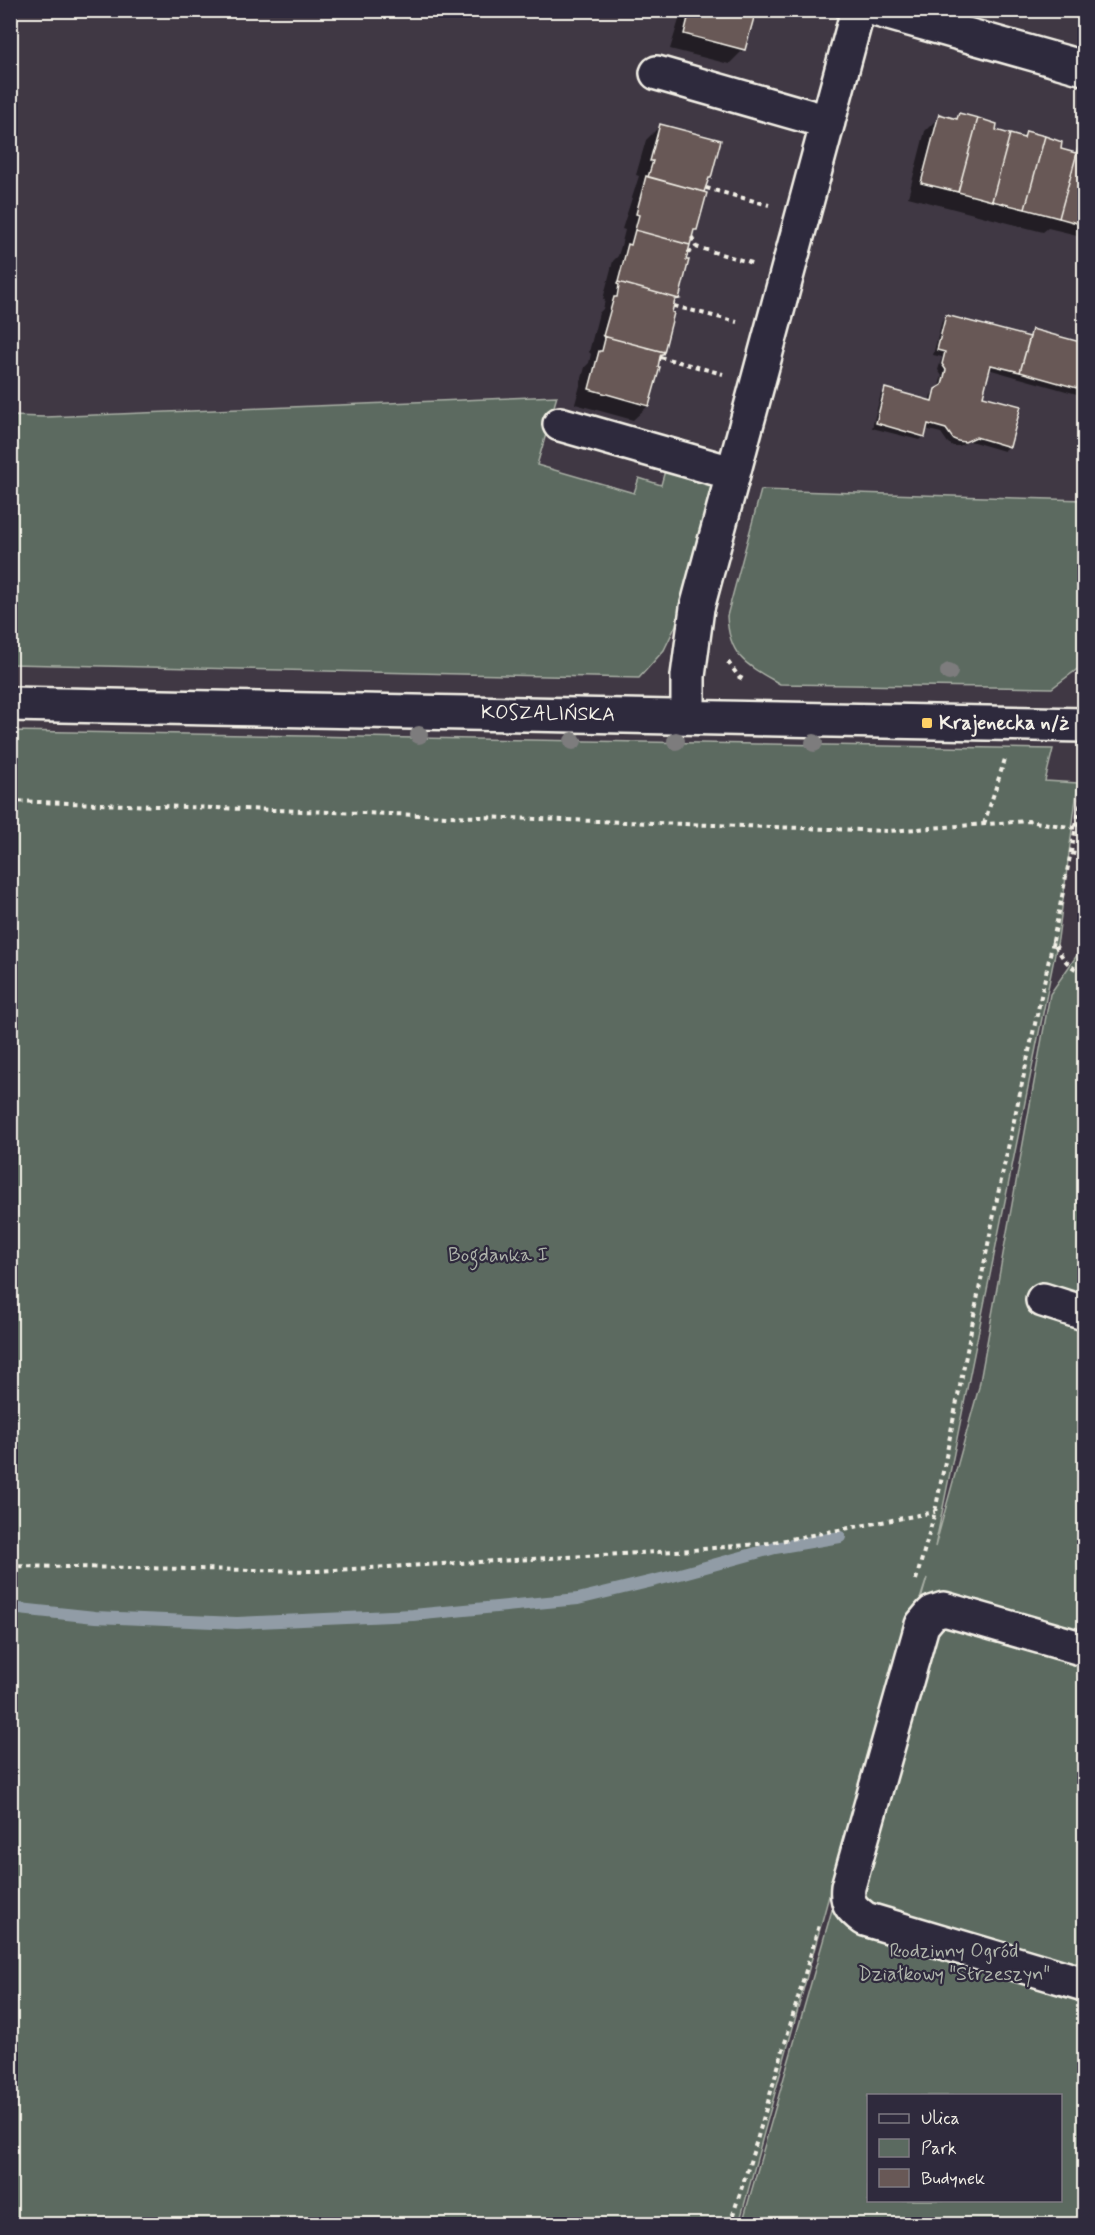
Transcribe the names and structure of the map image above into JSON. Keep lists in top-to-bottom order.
{
  "streets": {
    "street": ["KOSZALIŃSKA"]
  },
  "parks": ["Bogdanka I", "Rodzinny Ogród Działkowy \"Strzeszyn\""],
  "places": {
    "transit": ["Krajenecka n/ż"]
  },
  "legend": ["Ulica", "Park", "Budynek"]
}
